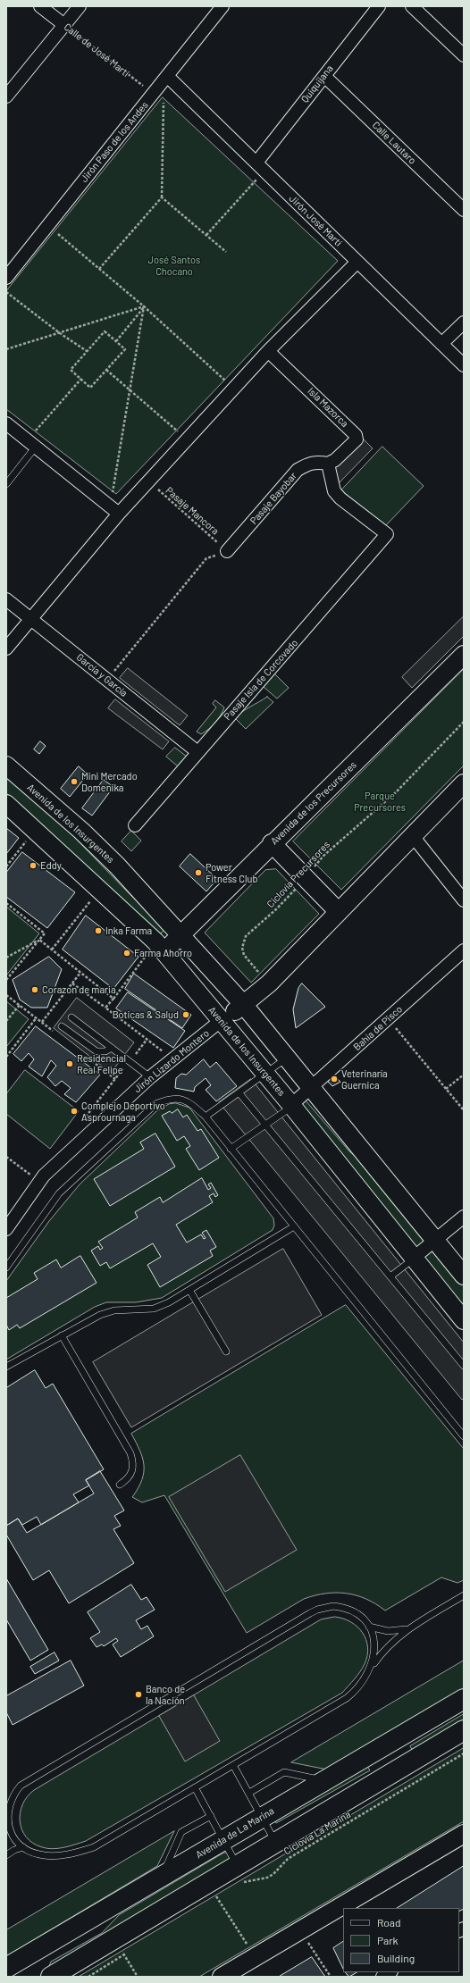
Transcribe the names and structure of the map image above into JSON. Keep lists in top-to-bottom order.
{
  "streets": {
    "main road": ["Avenida de los Precursores", "Avenida de los Insurgentes", "Avenida de La Marina"],
    "street": [
      "Calle de José Martí",
      "Quiquijana",
      "Jirón Paso de los Andes",
      "Calle Lautaro",
      "Jirón José Martí",
      "Isla Mazorca",
      "Pasaje Bayobar",
      "García y García",
      "Pasaje Isla de Corcovado",
      "Bahía de Pisco",
      "Jirón Lizardo Montero"
    ],
    "path": ["Pasaje Mancora", "Ciclovía Precursores", "Ciclovía La Marina"]
  },
  "crossings": [
    ["Calle de José Martí", "Jirón Paso de los Andes"],
    ["Quiquijana", "Calle Lautaro"],
    ["Quiquijana", "Jirón José Martí"],
    ["Jirón Paso de los Andes", "Jirón José Martí"],
    ["Isla Mazorca", "Pasaje Bayobar"],
    ["Isla Mazorca", "Pasaje Isla de Corcovado"],
    ["Pasaje Bayobar", "Pasaje Mancora"],
    ["Pasaje Bayobar", "Pasaje Isla de Corcovado"],
    ["García y García", "Pasaje Isla de Corcovado"],
    ["Avenida de los Precursores", "Avenida de los Insurgentes"],
    ["Avenida de los Insurgentes", "Bahía de Pisco"],
    ["Avenida de los Insurgentes", "Jirón Lizardo Montero"]
  ],
  "parks": ["José Santos Chocano", "Parque Precursores"],
  "places": [
    "Mini Mercado Domenika",
    "Eddy",
    "Power Fitness Club",
    "Inka Farma",
    "Farma Ahorro",
    "Corazon de maria",
    "Boticas & Salud",
    "Residencial Real Felipe",
    "Veterinaría Guernica",
    "Complejo Deportivo Asprournaga",
    "Banco de la Nación"
  ],
  "legend": ["Road", "Park", "Building"]
}
